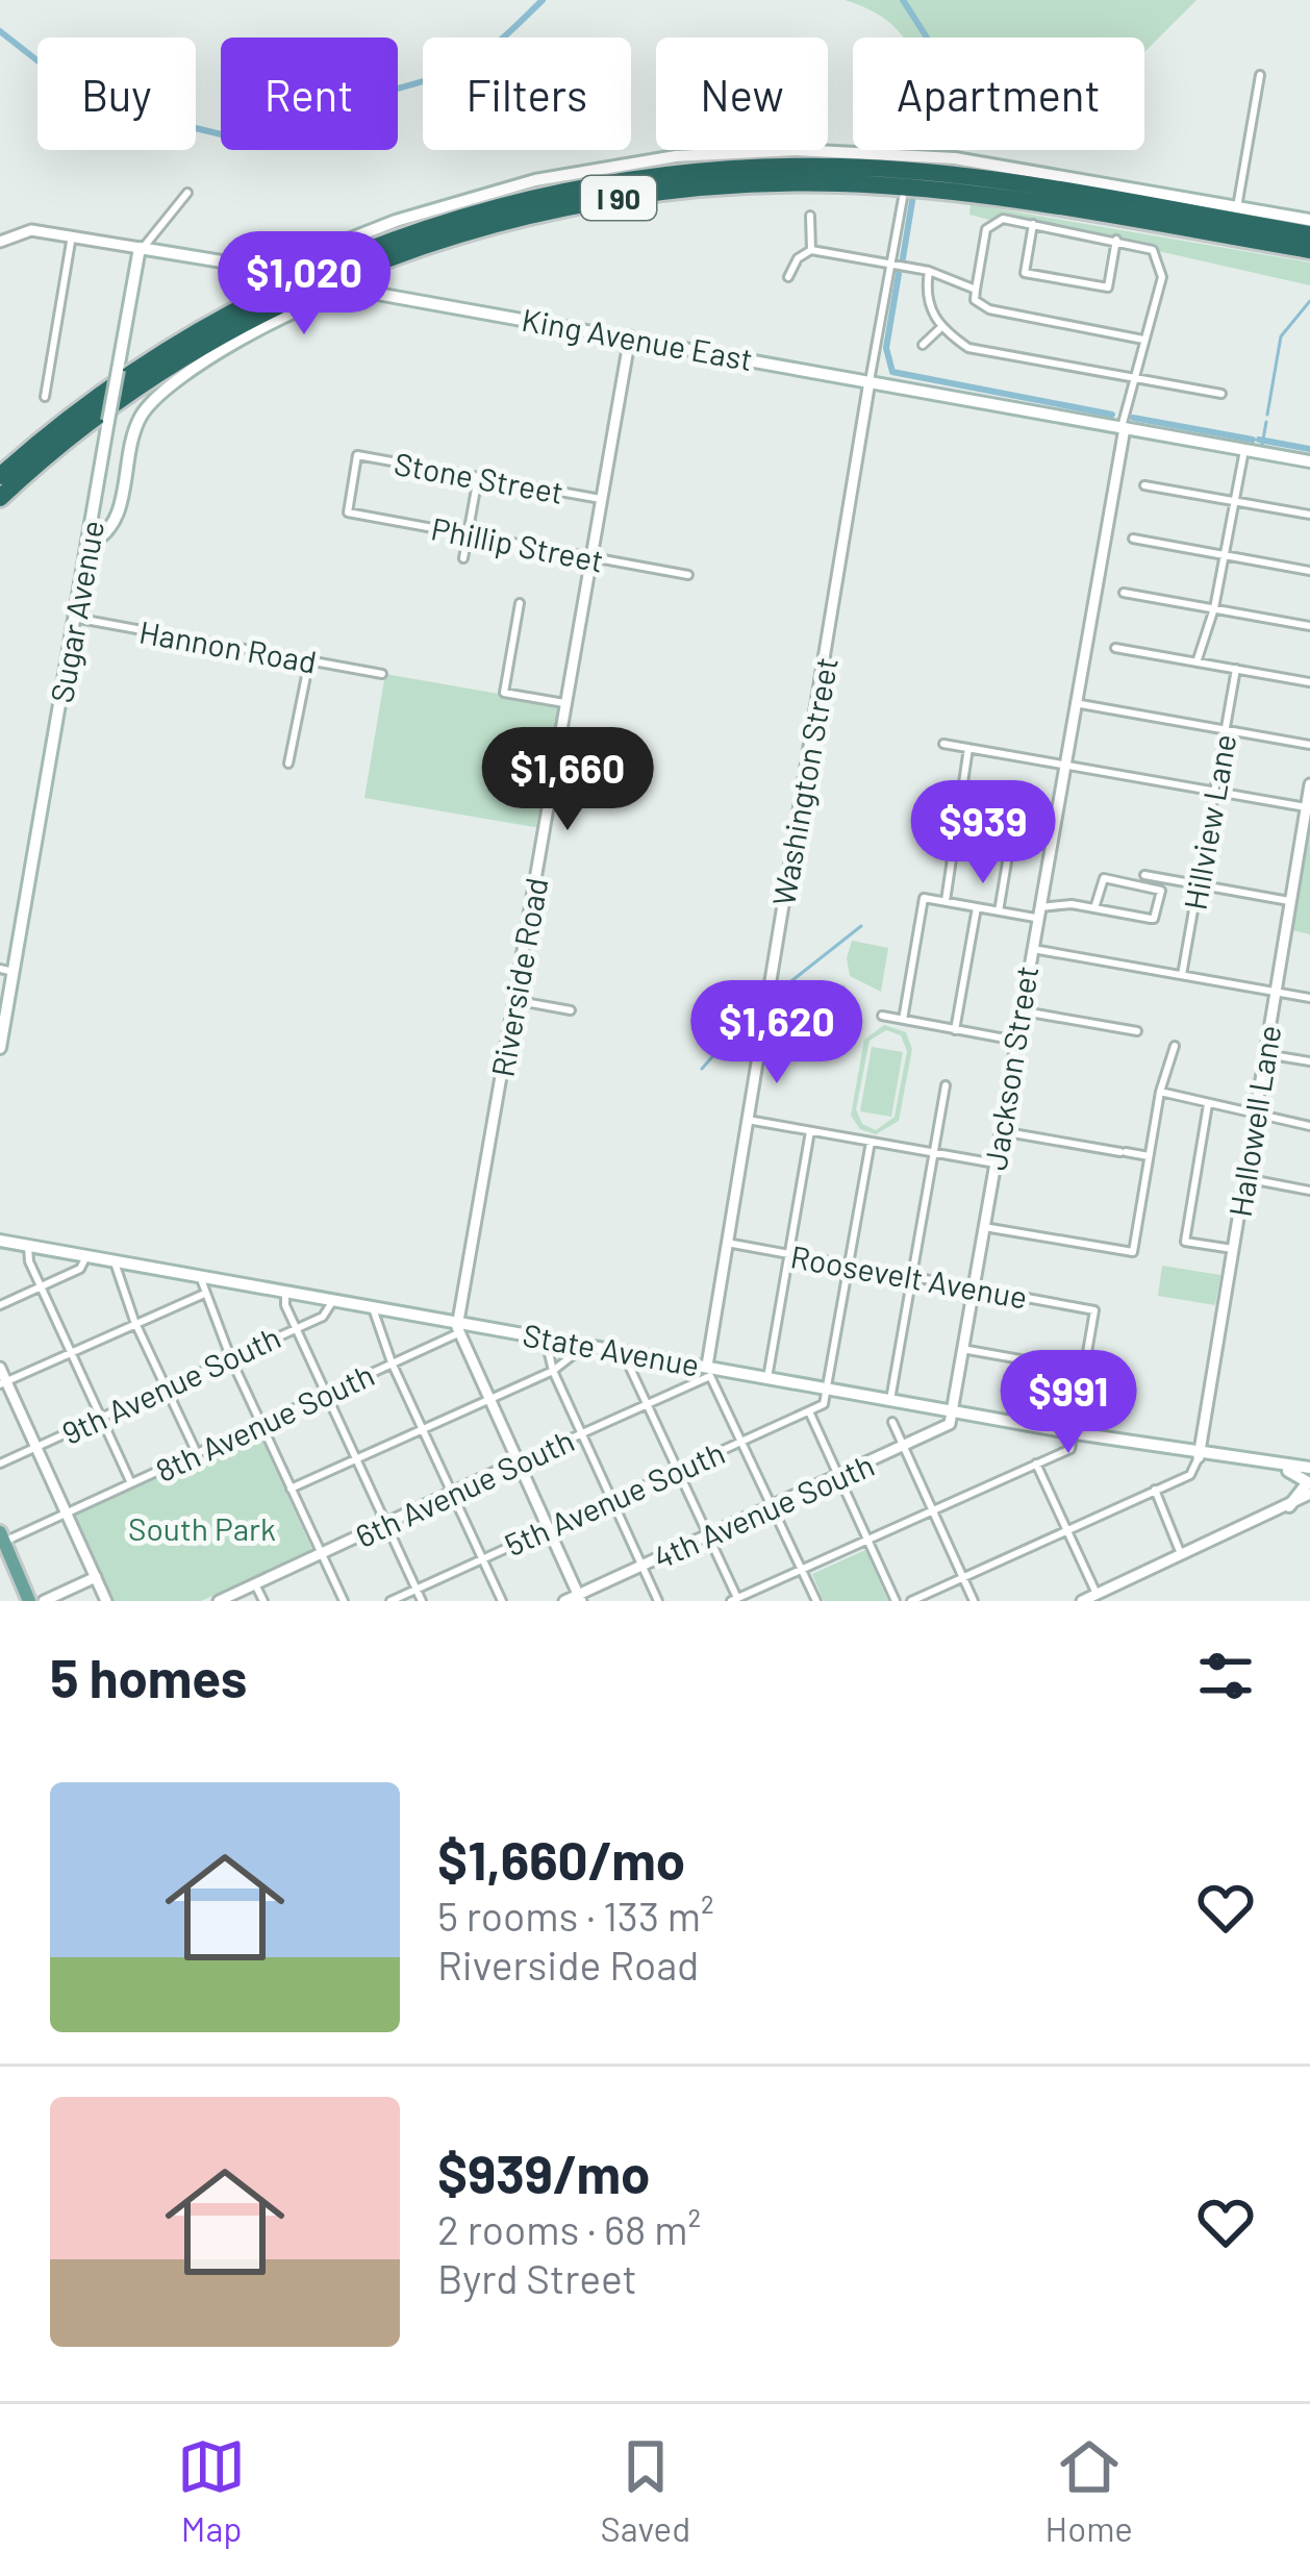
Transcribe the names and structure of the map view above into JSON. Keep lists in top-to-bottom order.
{
  "streets": {
    "highway": ["I 90"],
    "main road": ["King Avenue East", "Sugar Avenue", "State Avenue"],
    "street": [
      "Stone Street",
      "Phillip Street",
      "Hannon Road",
      "Washington Street",
      "Hillview Lane",
      "Riverside Road",
      "Jackson Street",
      "Hallowell Lane",
      "Roosevelt Avenue",
      "9th Avenue South",
      "8th Avenue South",
      "6th Avenue South",
      "5th Avenue South",
      "4th Avenue South"
    ]
  },
  "crossings": [
    ["King Avenue East", "Sugar Avenue"],
    ["King Avenue East", "Washington Street"],
    ["King Avenue East", "Riverside Road"],
    ["King Avenue East", "Jackson Street"],
    ["Stone Street", "Phillip Street"],
    ["Stone Street", "Riverside Road"],
    ["Phillip Street", "Riverside Road"],
    ["Sugar Avenue", "Hannon Road"],
    ["Washington Street", "Roosevelt Avenue"],
    ["Washington Street", "State Avenue"],
    ["Washington Street", "6th Avenue South"],
    ["Riverside Road", "State Avenue"],
    ["Riverside Road", "8th Avenue South"],
    ["Jackson Street", "Roosevelt Avenue"],
    ["Jackson Street", "State Avenue"],
    ["Jackson Street", "4th Avenue South"],
    ["Hallowell Lane", "State Avenue"],
    ["State Avenue", "9th Avenue South"],
    ["State Avenue", "8th Avenue South"],
    ["State Avenue", "6th Avenue South"],
    ["State Avenue", "5th Avenue South"],
    ["State Avenue", "4th Avenue South"]
  ],
  "parks": ["South Park"],
  "page": {
    "chip": [
      "Buy",
      "Rent",
      "Filters",
      "New",
      "Apartment"
    ],
    "price": [
      "$1,020",
      "$1,660",
      "$939",
      "$1,620",
      "$991"
    ],
    "heading": "5 homes",
    "list": [
      {
        "name": "$1,660/mo",
        "note": "5 rooms · 133 m² · Riverside Road"
      },
      {
        "name": "$939/mo",
        "note": "2 rooms · 68 m² · Byrd Street"
      }
    ],
    "tabs": ["Map", "Saved", "Home"]
  }
}
